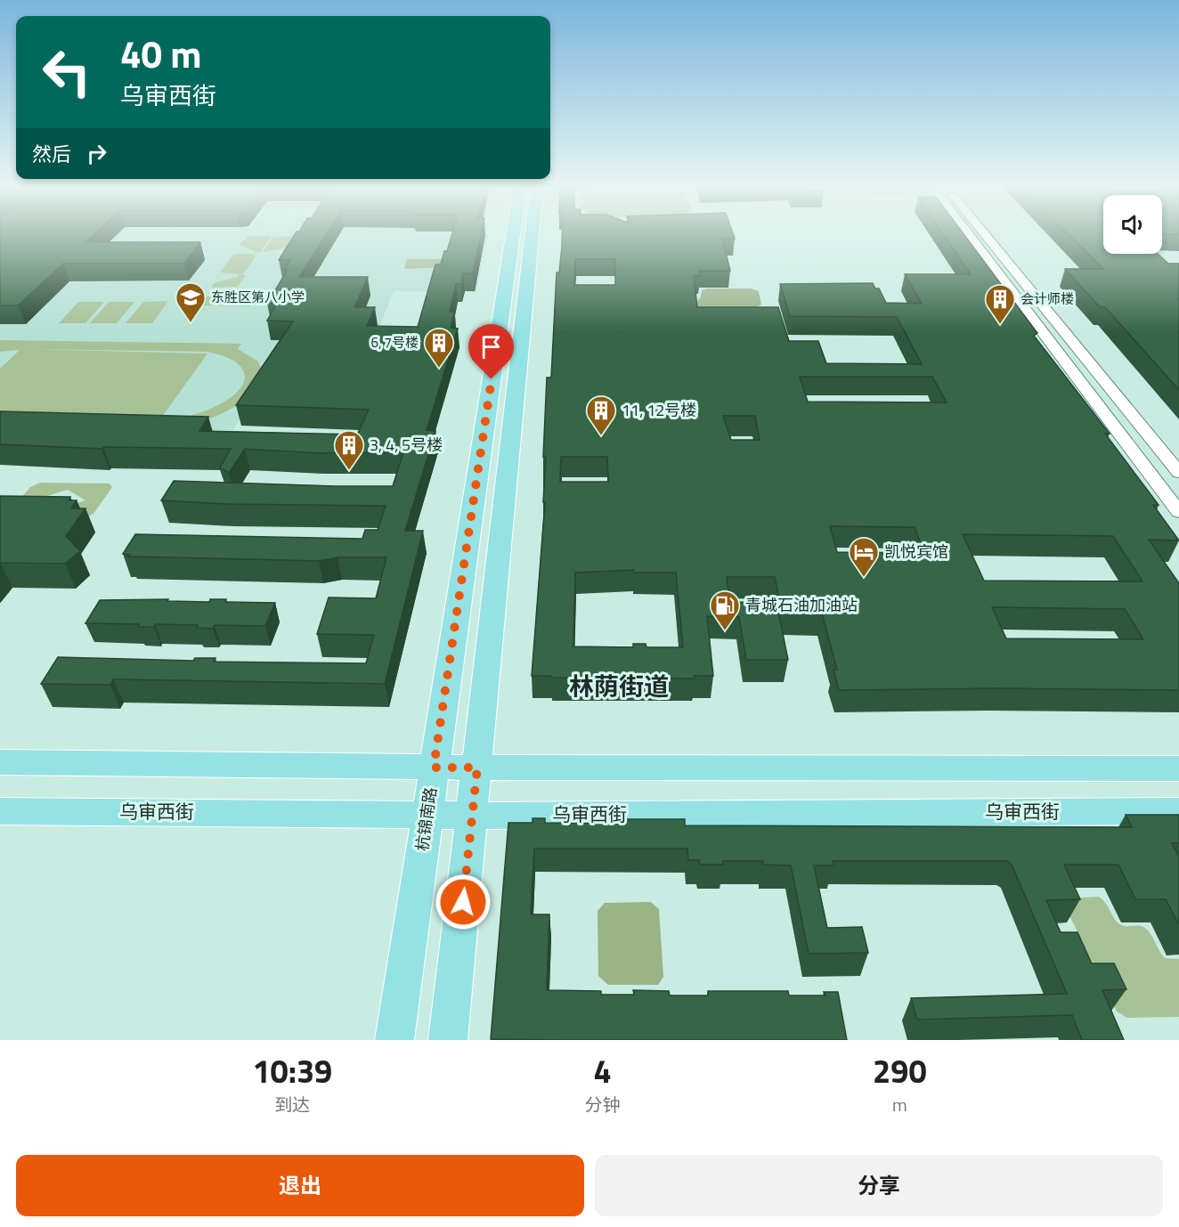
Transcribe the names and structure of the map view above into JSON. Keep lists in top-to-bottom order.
{
  "streets": {
    "main road": ["乌审西街", "杭锦南路"]
  },
  "crossings": [
    ["乌审西街", "杭锦南路"]
  ],
  "districts": ["林荫街道"],
  "places": {
    "school or university": ["东胜区第八小学"],
    "building": [
      "会计师楼",
      "6, 7号楼",
      "11, 12号楼",
      "3, 4, 5号楼"
    ],
    "hotel": ["凯悦宾馆"],
    "fuel station": ["青城石油加油站"]
  },
  "page": {
    "turn": ["40 m", "乌审西街"],
    "then": "然后",
    "eta": [
      "10:39",
      "到达",
      "4",
      "分钟",
      "290",
      "m"
    ],
    "buttons": ["退出", "分享"]
  }
}
